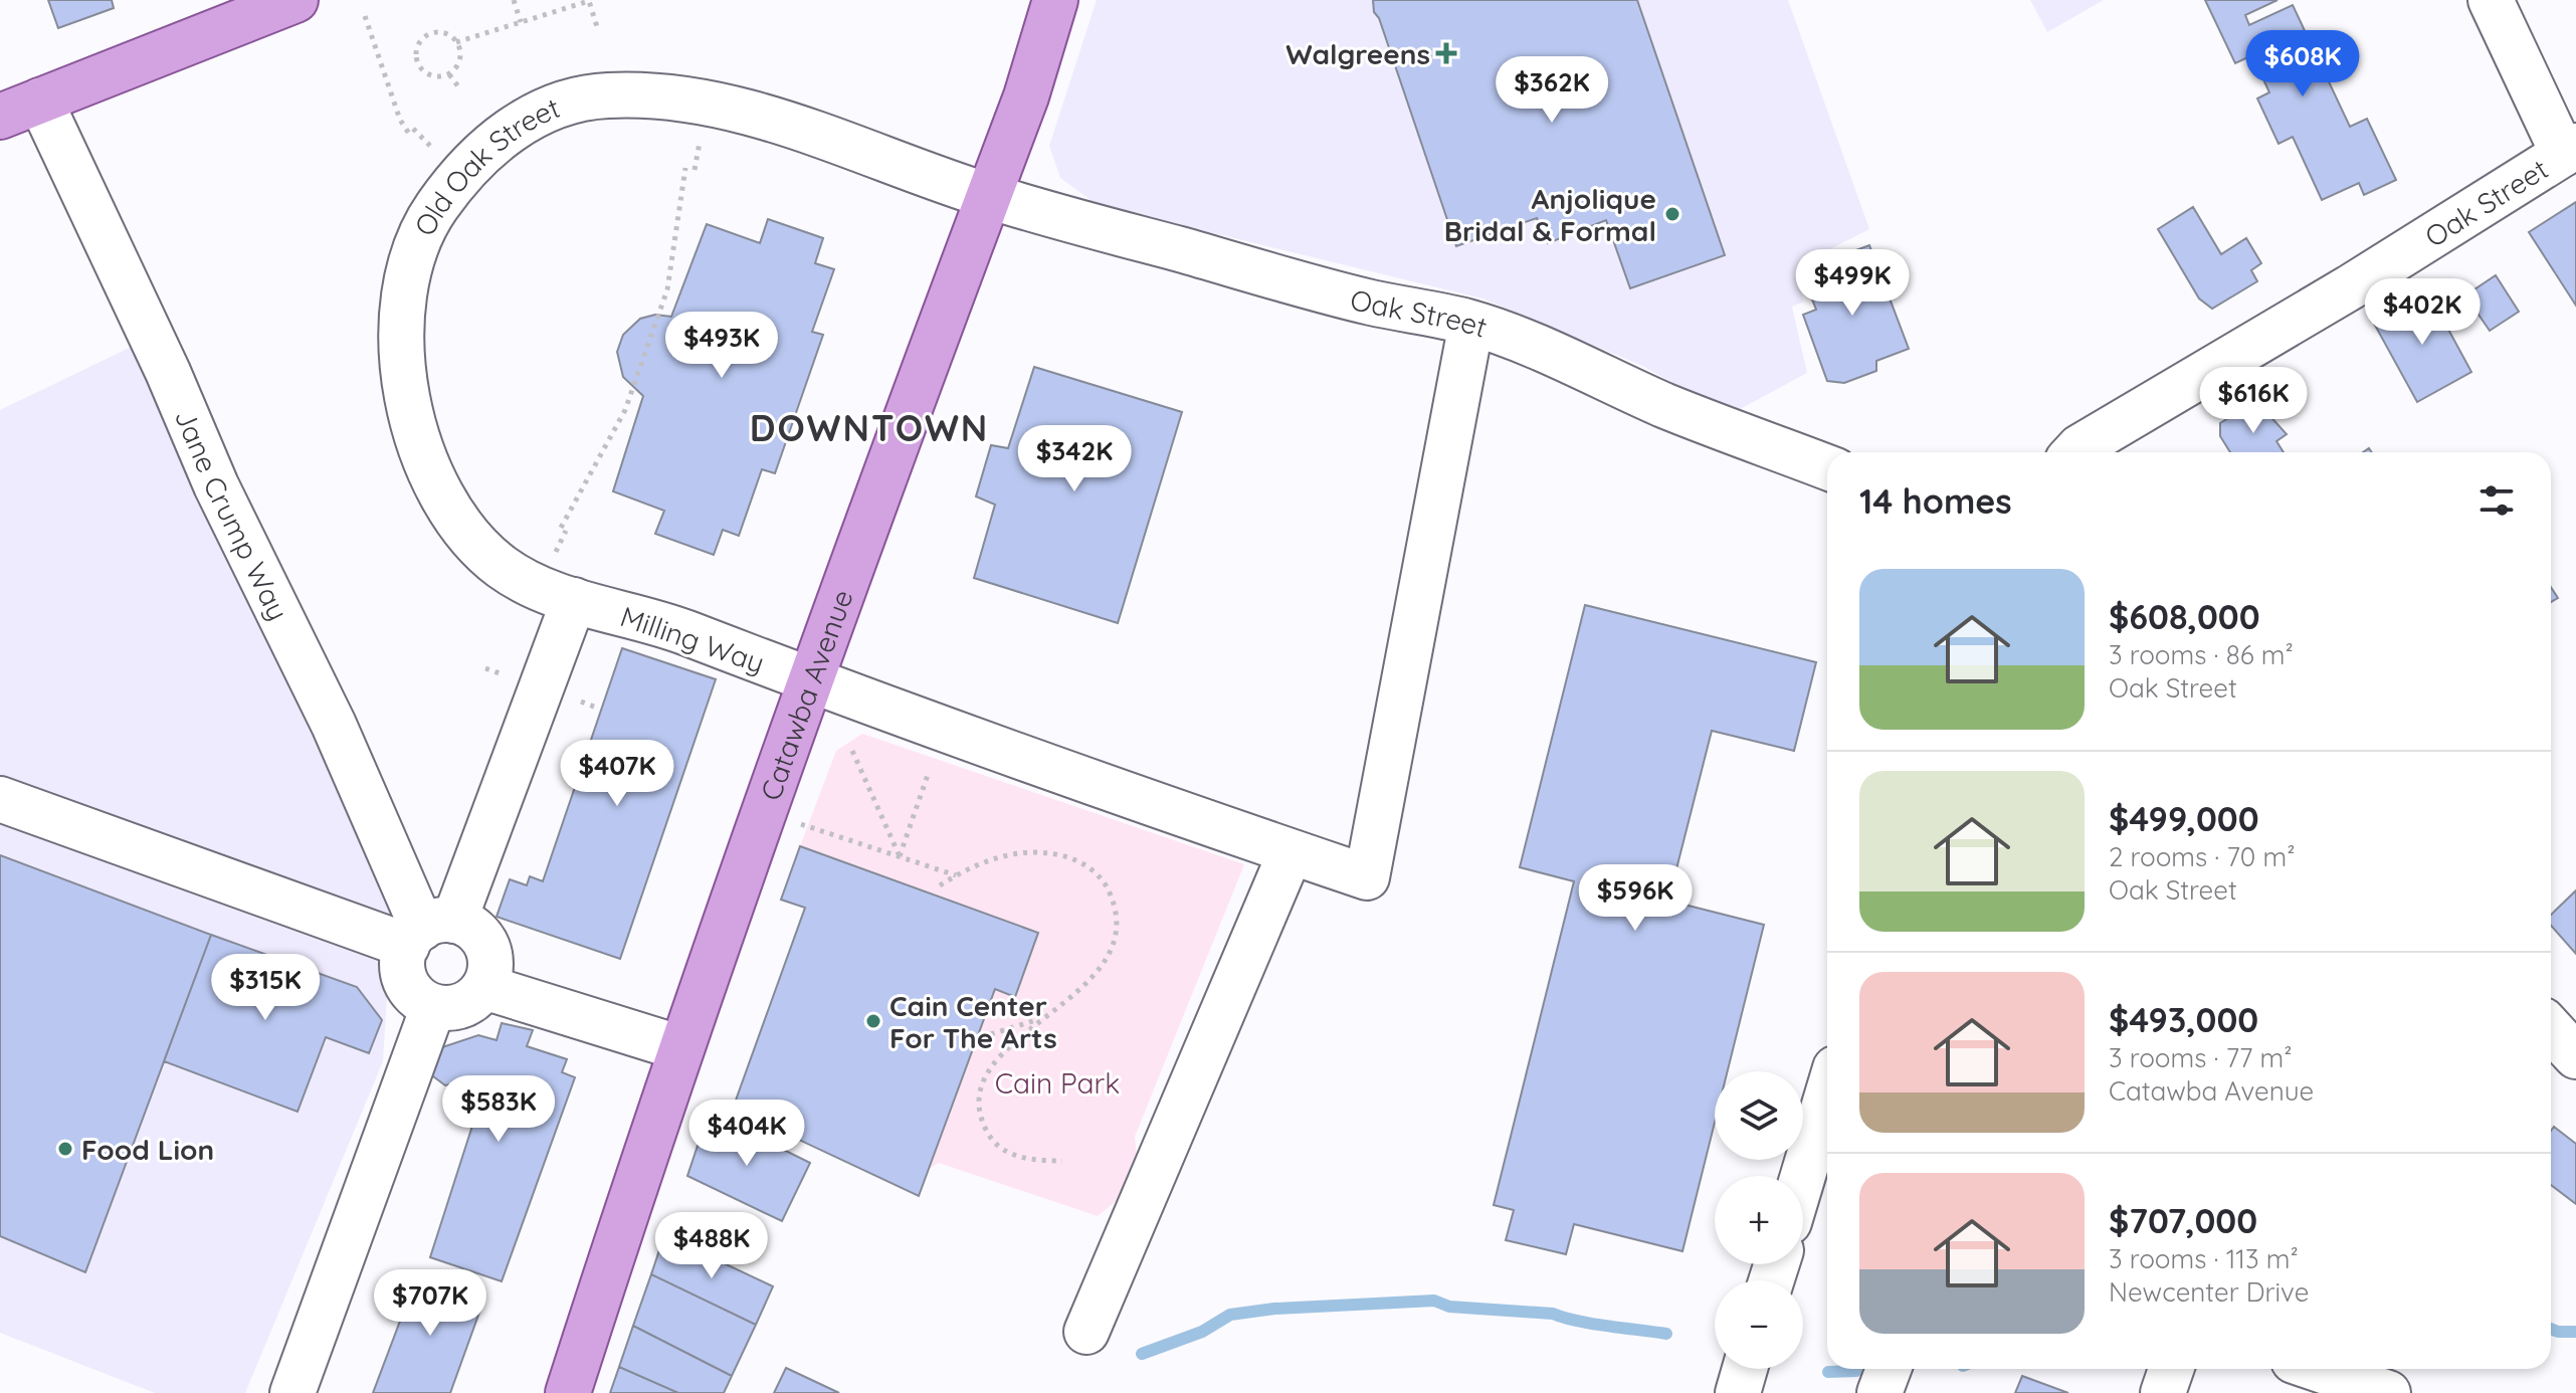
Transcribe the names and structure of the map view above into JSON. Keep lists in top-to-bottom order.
{
  "streets": {
    "main road": ["Catawba Avenue"],
    "street": [
      "Old Oak Street",
      "Oak Street",
      "Jane Crump Way",
      "Milling Way"
    ]
  },
  "crossings": [
    ["Old Oak Street", "Oak Street"],
    ["Old Oak Street", "Milling Way"],
    ["Old Oak Street", "Catawba Avenue"],
    ["Oak Street", "Milling Way"],
    ["Oak Street", "Catawba Avenue"],
    ["Milling Way", "Catawba Avenue"]
  ],
  "districts": ["DOWNTOWN"],
  "parks": ["Cain Park"],
  "places": {
    "health": ["Walgreens"],
    "other": ["Anjolique Bridal & Formal", "Cain Center For The Arts", "Food Lion"]
  },
  "page": {
    "price": [
      "$608K",
      "$362K",
      "$499K",
      "$402K",
      "$493K",
      "$616K",
      "$342K",
      "$407K",
      "$596K",
      "$315K",
      "$583K",
      "$404K",
      "$488K",
      "$707K"
    ],
    "heading": "14 homes",
    "list": [
      {
        "name": "$608,000",
        "note": "3 rooms · 86 m² · Oak Street"
      },
      {
        "name": "$499,000",
        "note": "2 rooms · 70 m² · Oak Street"
      },
      {
        "name": "$493,000",
        "note": "3 rooms · 77 m² · Catawba Avenue"
      },
      {
        "name": "$707,000",
        "note": "3 rooms · 113 m² · Newcenter Drive"
      }
    ],
    "map_buttons": ["+", "−"]
  }
}
